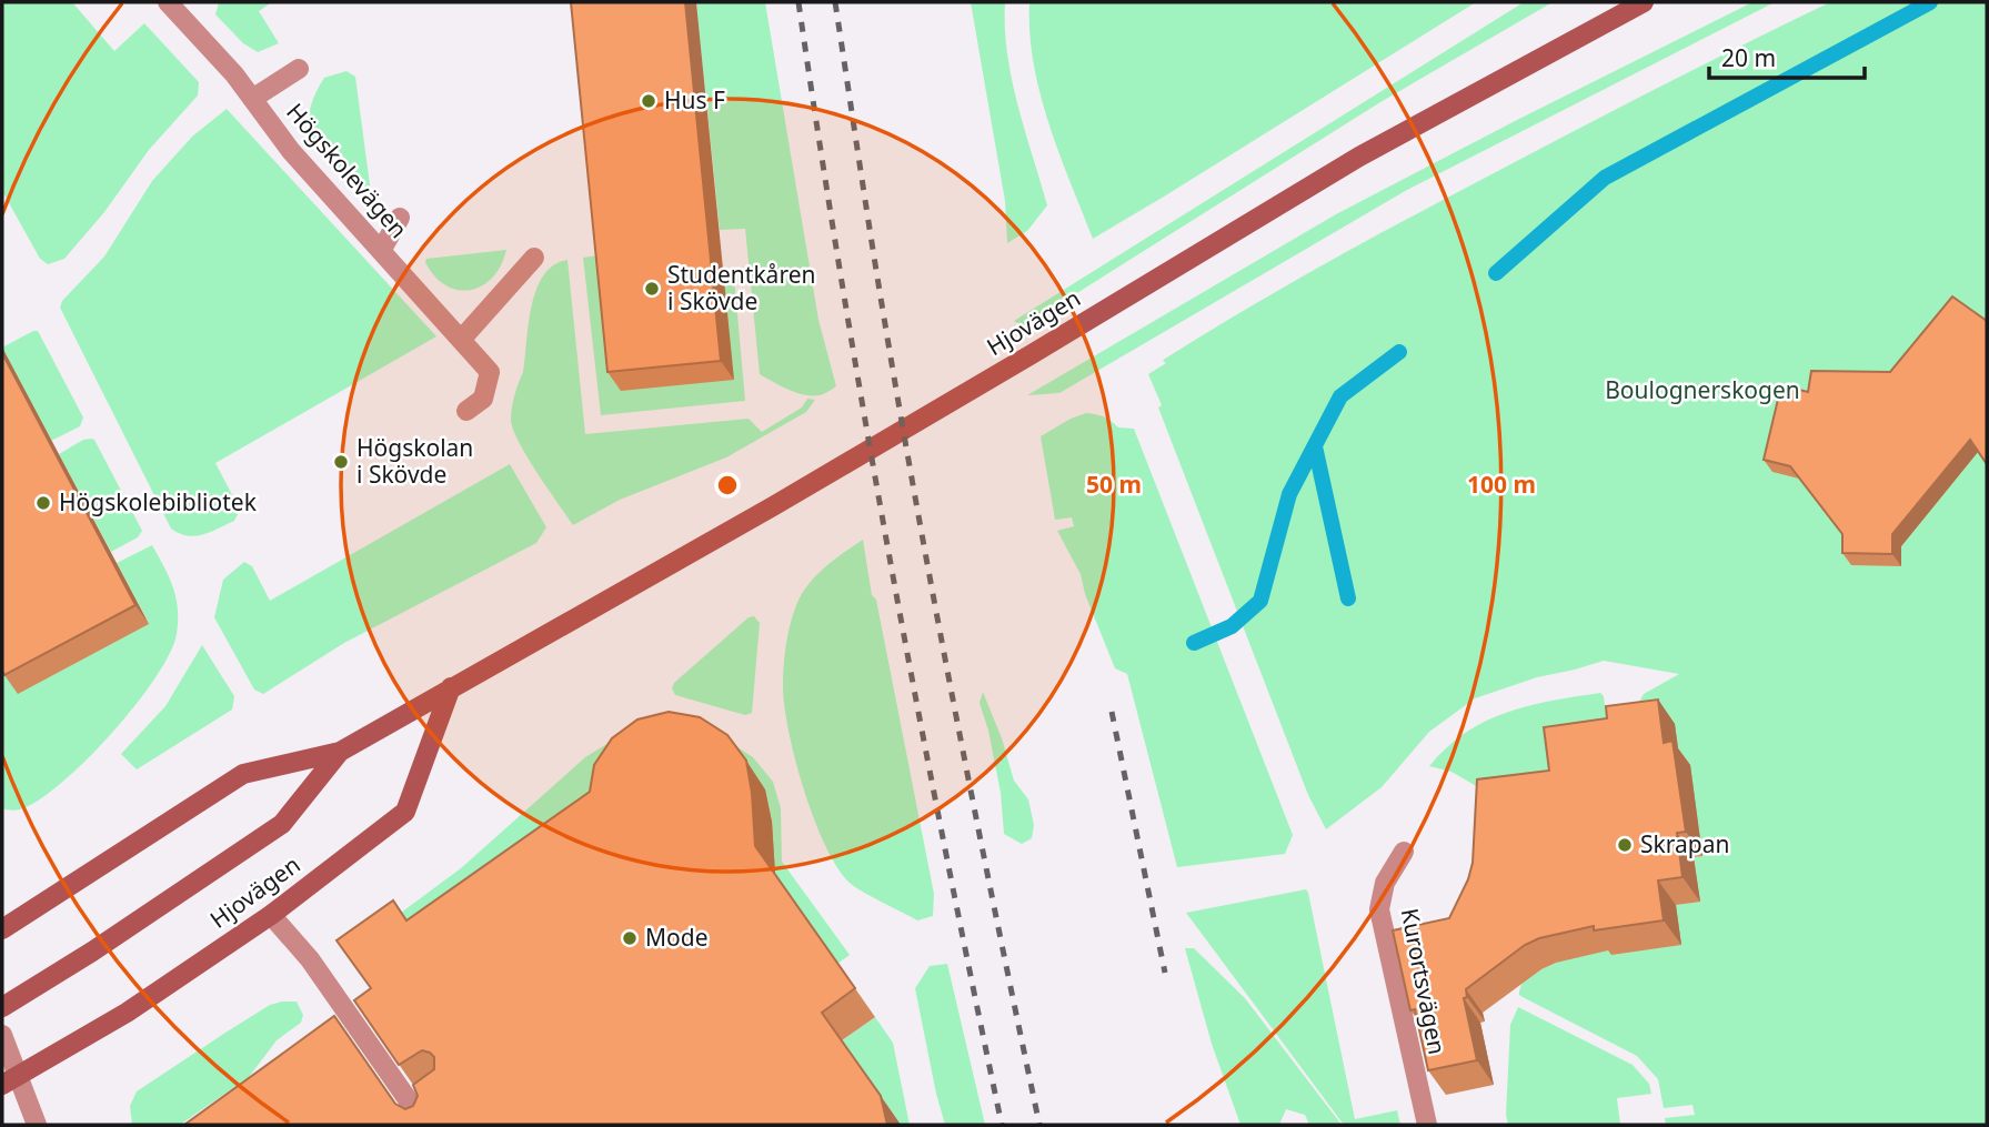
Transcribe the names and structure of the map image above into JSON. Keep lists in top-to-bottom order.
{
  "streets": {
    "main road": ["Hjovägen"],
    "street": ["Högskolevägen", "Kurortsvägen"]
  },
  "parks": ["Boulognerskogen"],
  "places": [
    "Hus F",
    "Studentkåren i Skövde",
    "Högskolan i Skövde",
    "Högskolebibliotek",
    "Skrapan",
    "Mode"
  ],
  "scale_bar": "20 m",
  "rings": ["50 m", "100 m"]
}
